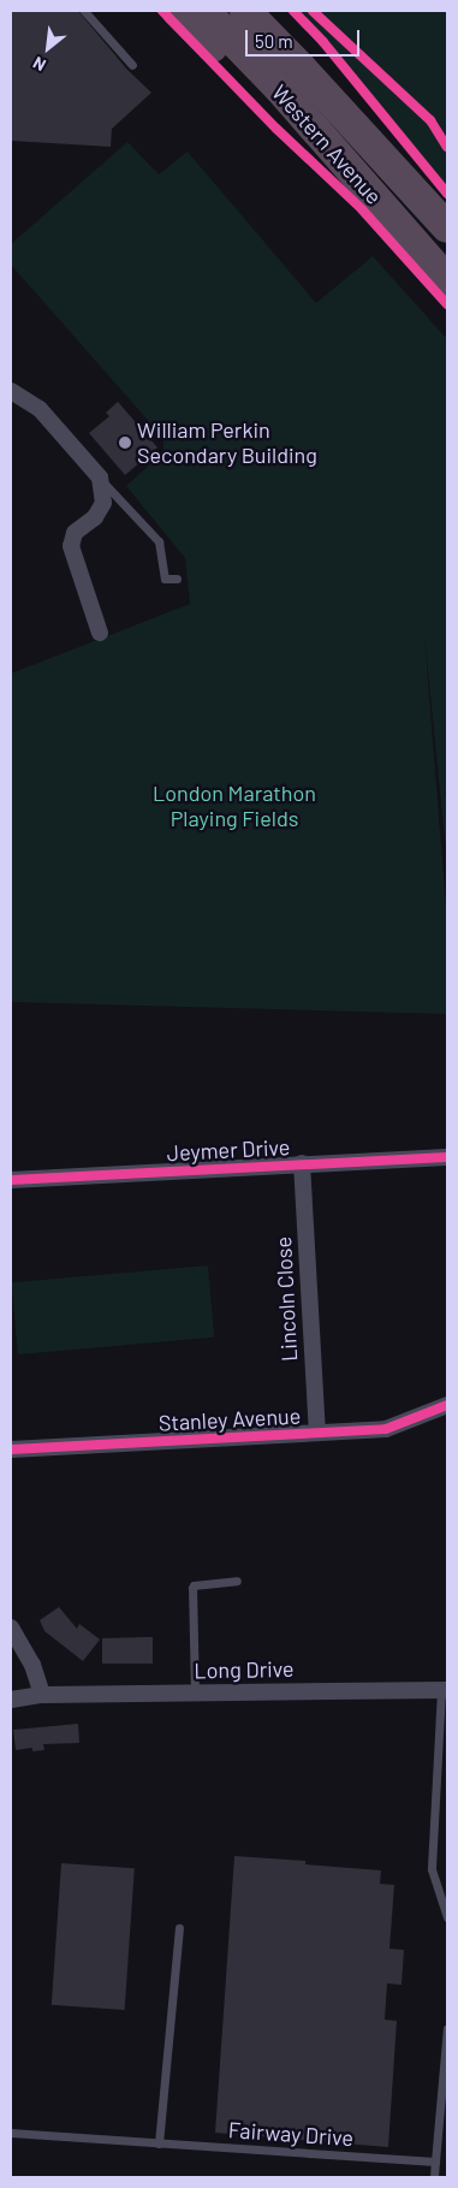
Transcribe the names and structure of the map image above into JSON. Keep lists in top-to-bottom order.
{
  "streets": {
    "highway": ["Western Avenue"],
    "street": [
      "Jeymer Drive",
      "Lincoln Close",
      "Stanley Avenue",
      "Long Drive"
    ],
    "lane": ["Fairway Drive"]
  },
  "crossings": [
    ["Jeymer Drive", "Lincoln Close"],
    ["Lincoln Close", "Stanley Avenue"]
  ],
  "parks": ["London Marathon Playing Fields"],
  "places": ["William Perkin Secondary Building"],
  "scale_bar": "50 m",
  "north": "bottom left"
}
